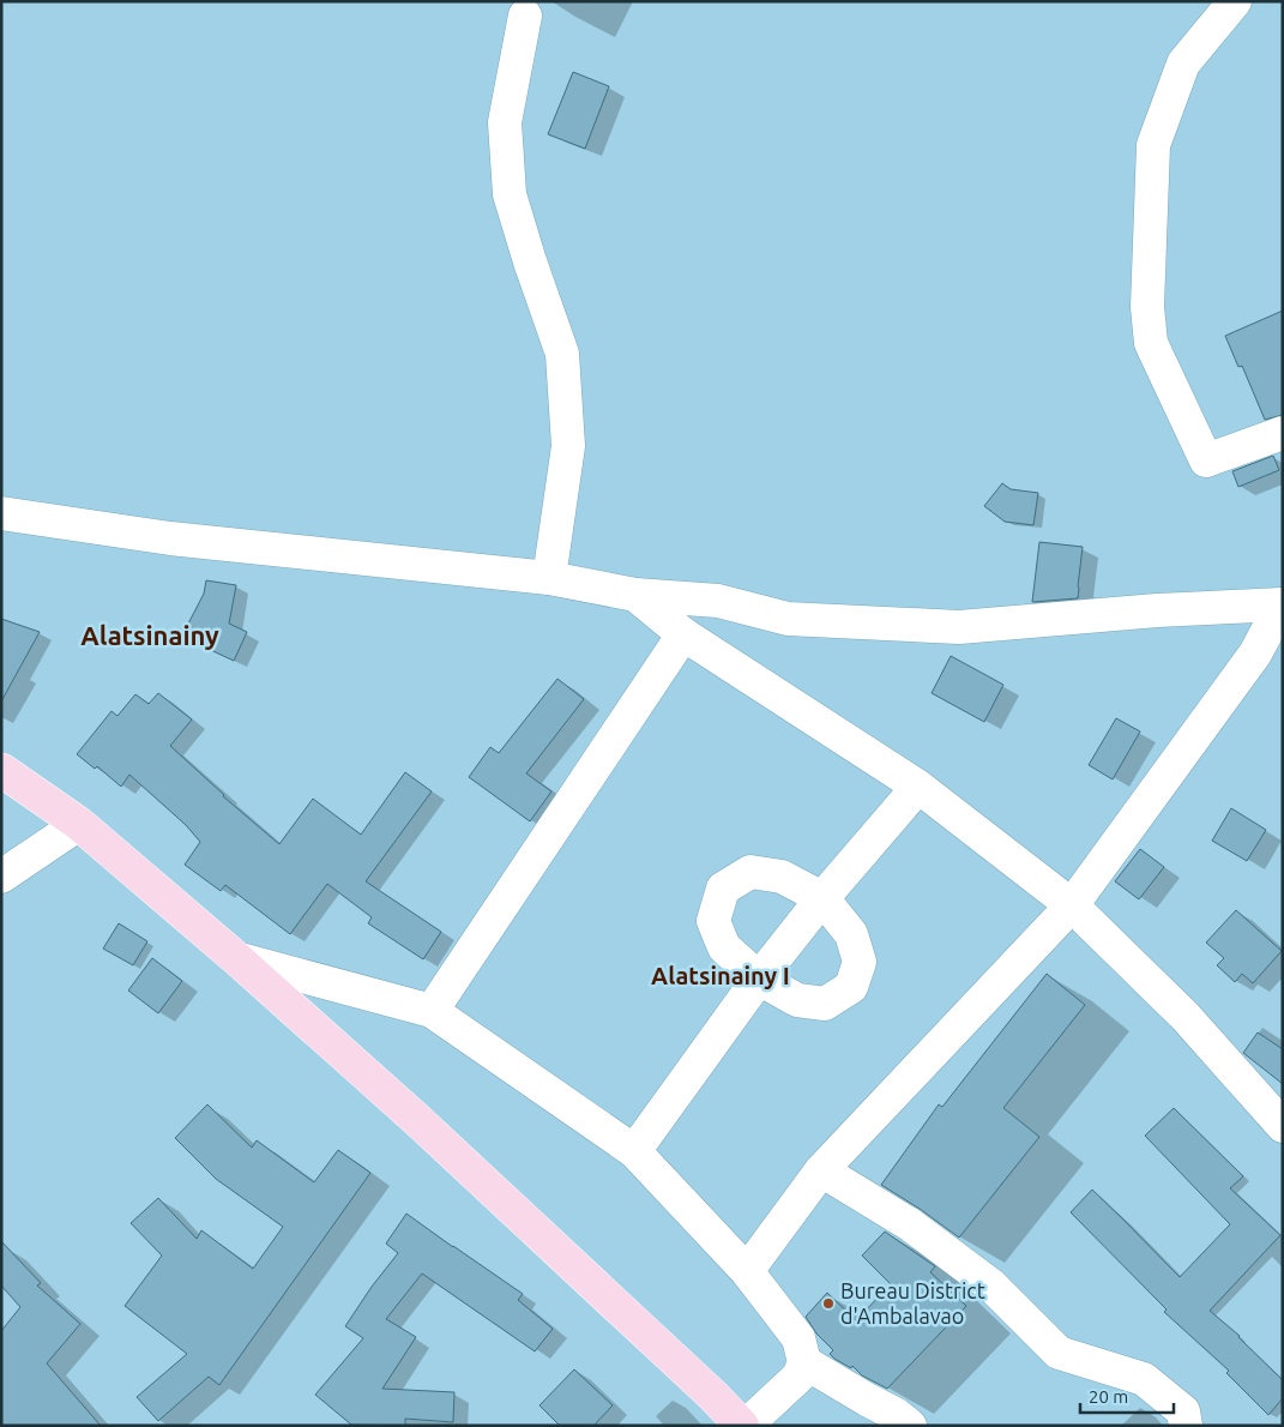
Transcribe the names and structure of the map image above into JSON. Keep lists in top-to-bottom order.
{
  "districts": ["Alatsinainy", "Alatsinainy I"],
  "places": ["Bureau District d'Ambalavao"],
  "scale_bar": "20 m"
}
